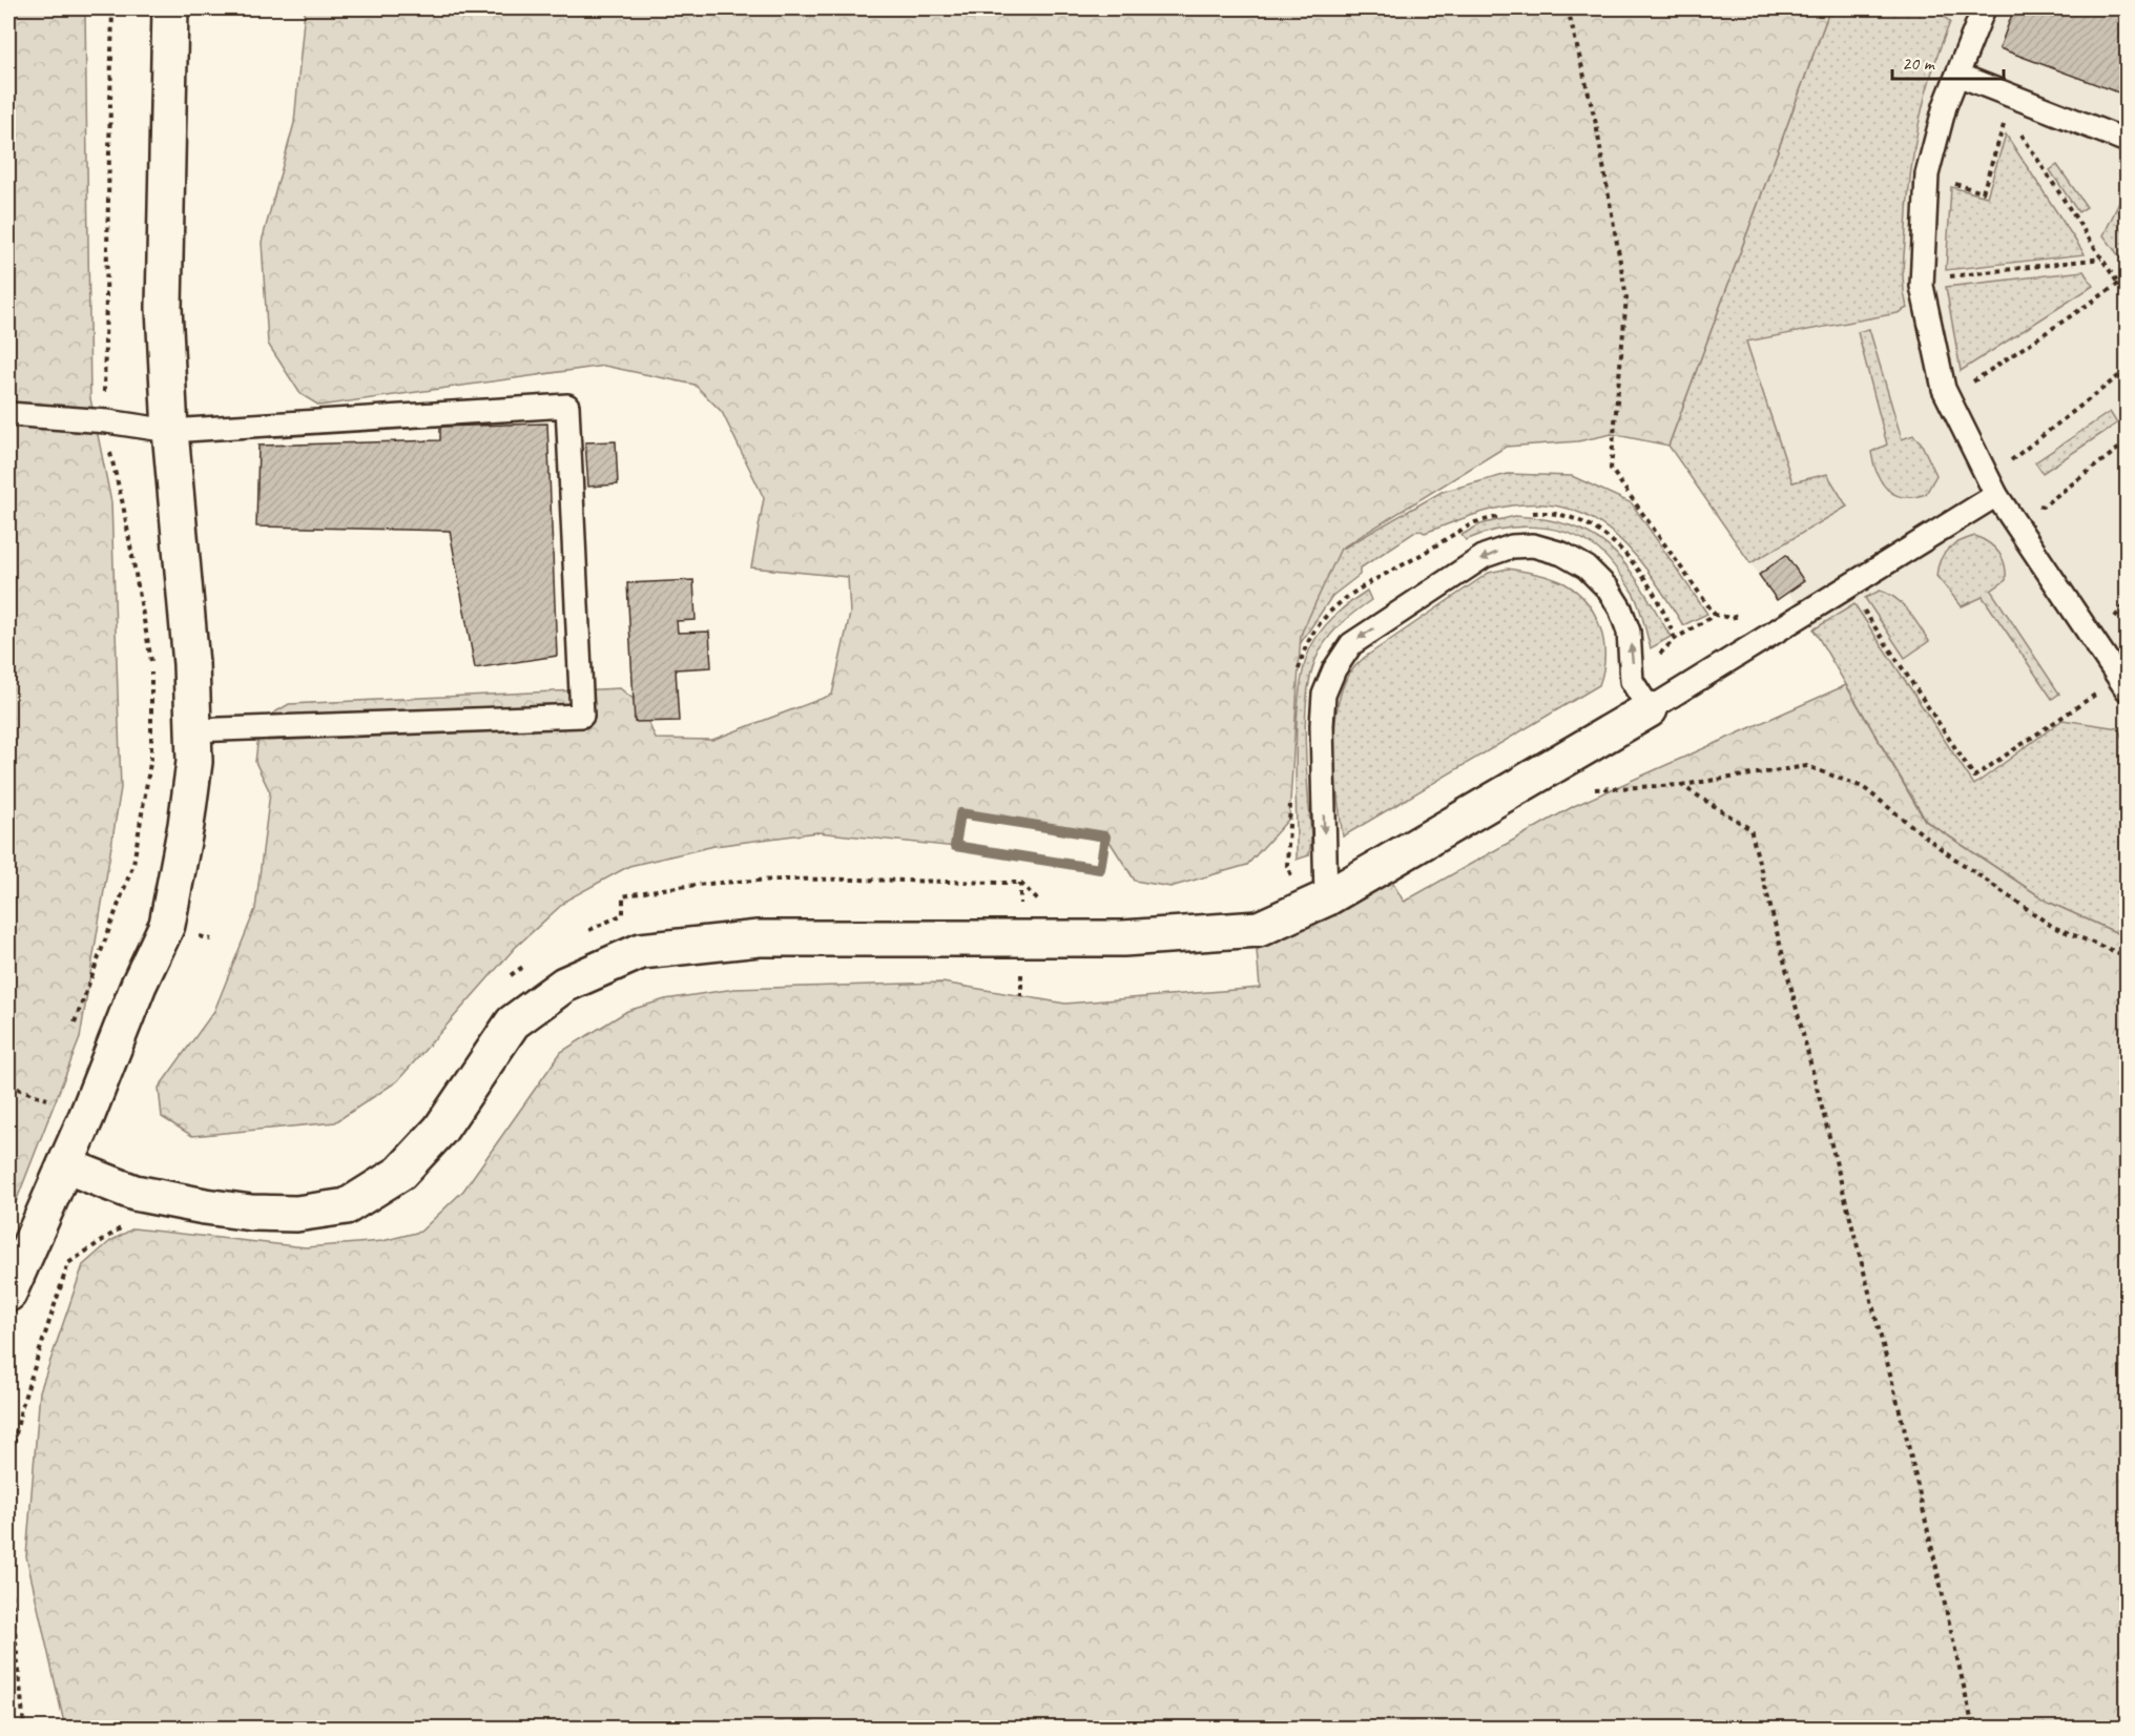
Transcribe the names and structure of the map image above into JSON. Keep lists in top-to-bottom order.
{
  "scale_bar": "20 m"
}
